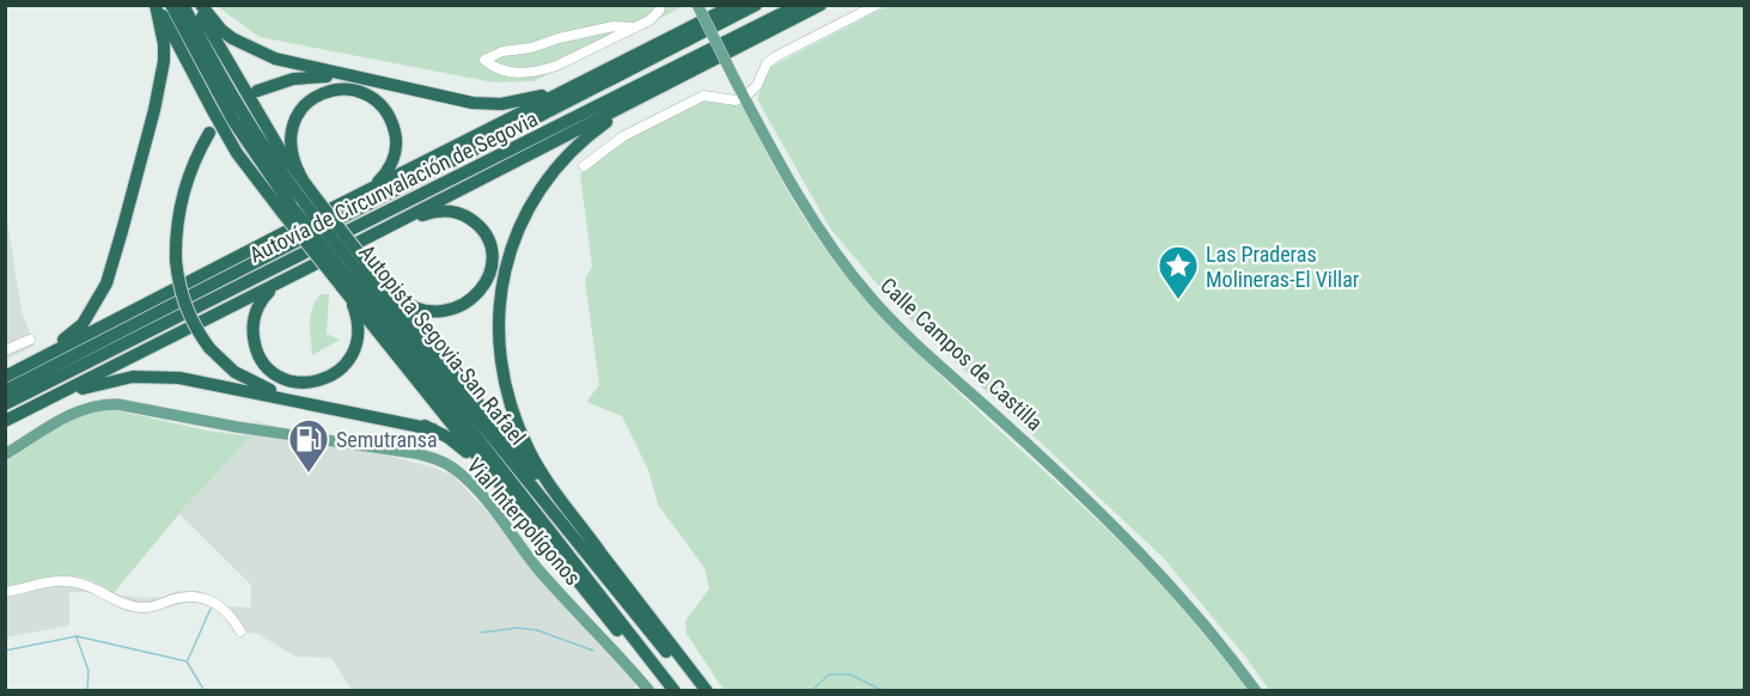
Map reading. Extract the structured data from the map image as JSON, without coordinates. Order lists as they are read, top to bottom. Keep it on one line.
{"streets":{"highway":["Autovía de Circunvalación de Segovia","Autopista Segovia-San Rafael"],"main road":["Calle Campos de Castilla","Vial Interpolígonos"]},"places":{"place":["Las Praderas Molineras-El Villar"],"fuel station":["Semutransa"]}}
